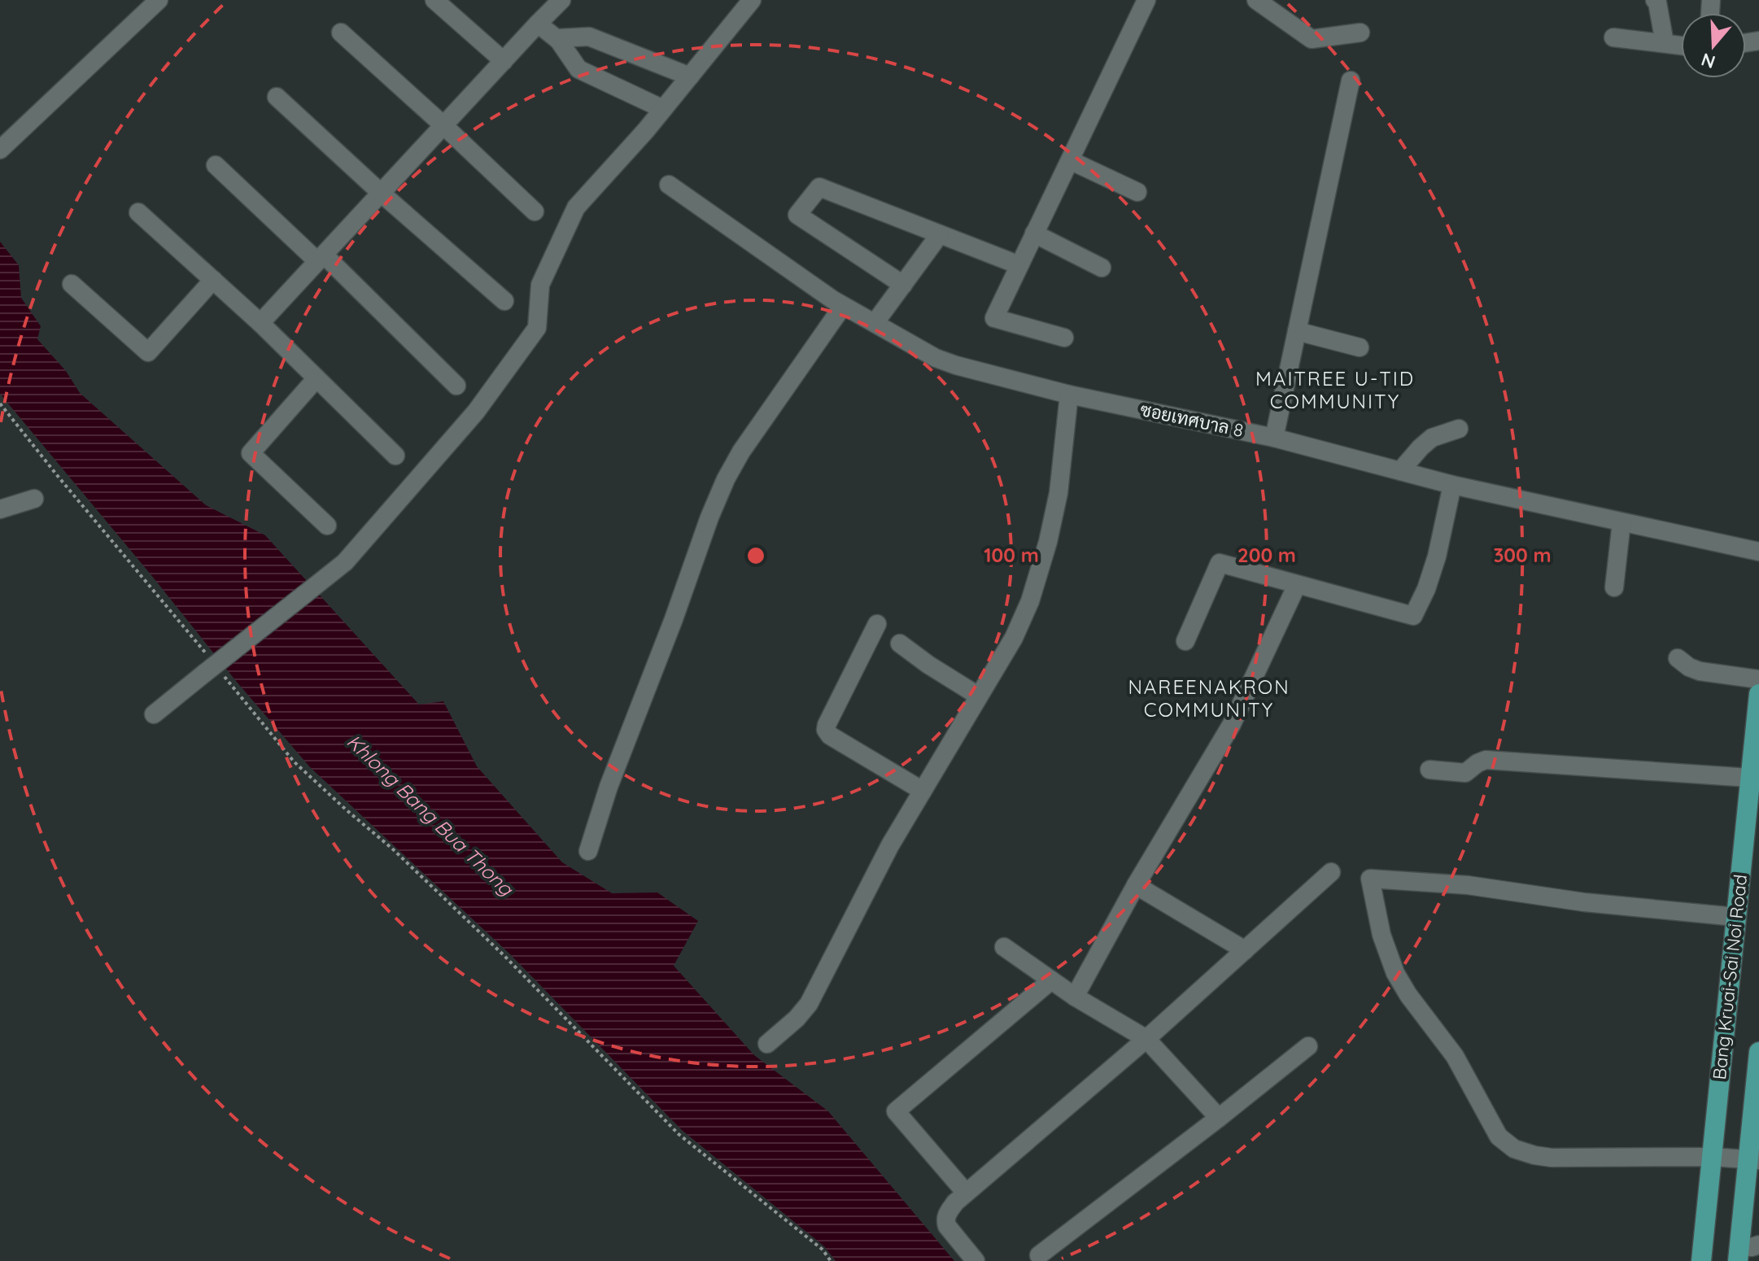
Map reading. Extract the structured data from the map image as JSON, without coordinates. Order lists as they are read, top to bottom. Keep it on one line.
{"streets":{"main road":["Bang Kruai-Sai Noi Road"],"street":["ซอยเทศบาล 8"]},"districts":["MAITREE U-TID COMMUNITY","NAREENAKRON COMMUNITY"],"water":["Khlong Bang Bua Thong"],"north":"bottom","rings":["100 m","200 m","300 m"]}
